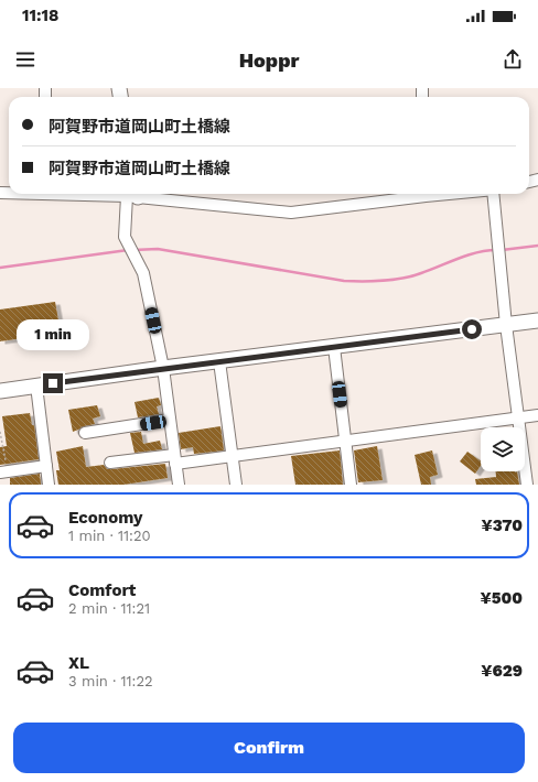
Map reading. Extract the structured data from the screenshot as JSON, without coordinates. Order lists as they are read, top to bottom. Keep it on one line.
{"page":{"status":"11:18","header":"Hoppr","banner":["阿賀野市道岡山町土橋線","阿賀野市道岡山町土橋線"],"bubble":"1 min","list":[{"name":"Economy","note":"1 min · 11:20","value":"¥370"},{"name":"Comfort","note":"2 min · 11:21","value":"¥500"},{"name":"XL","note":"3 min · 11:22","value":"¥629"}],"buttons":"Confirm"}}
